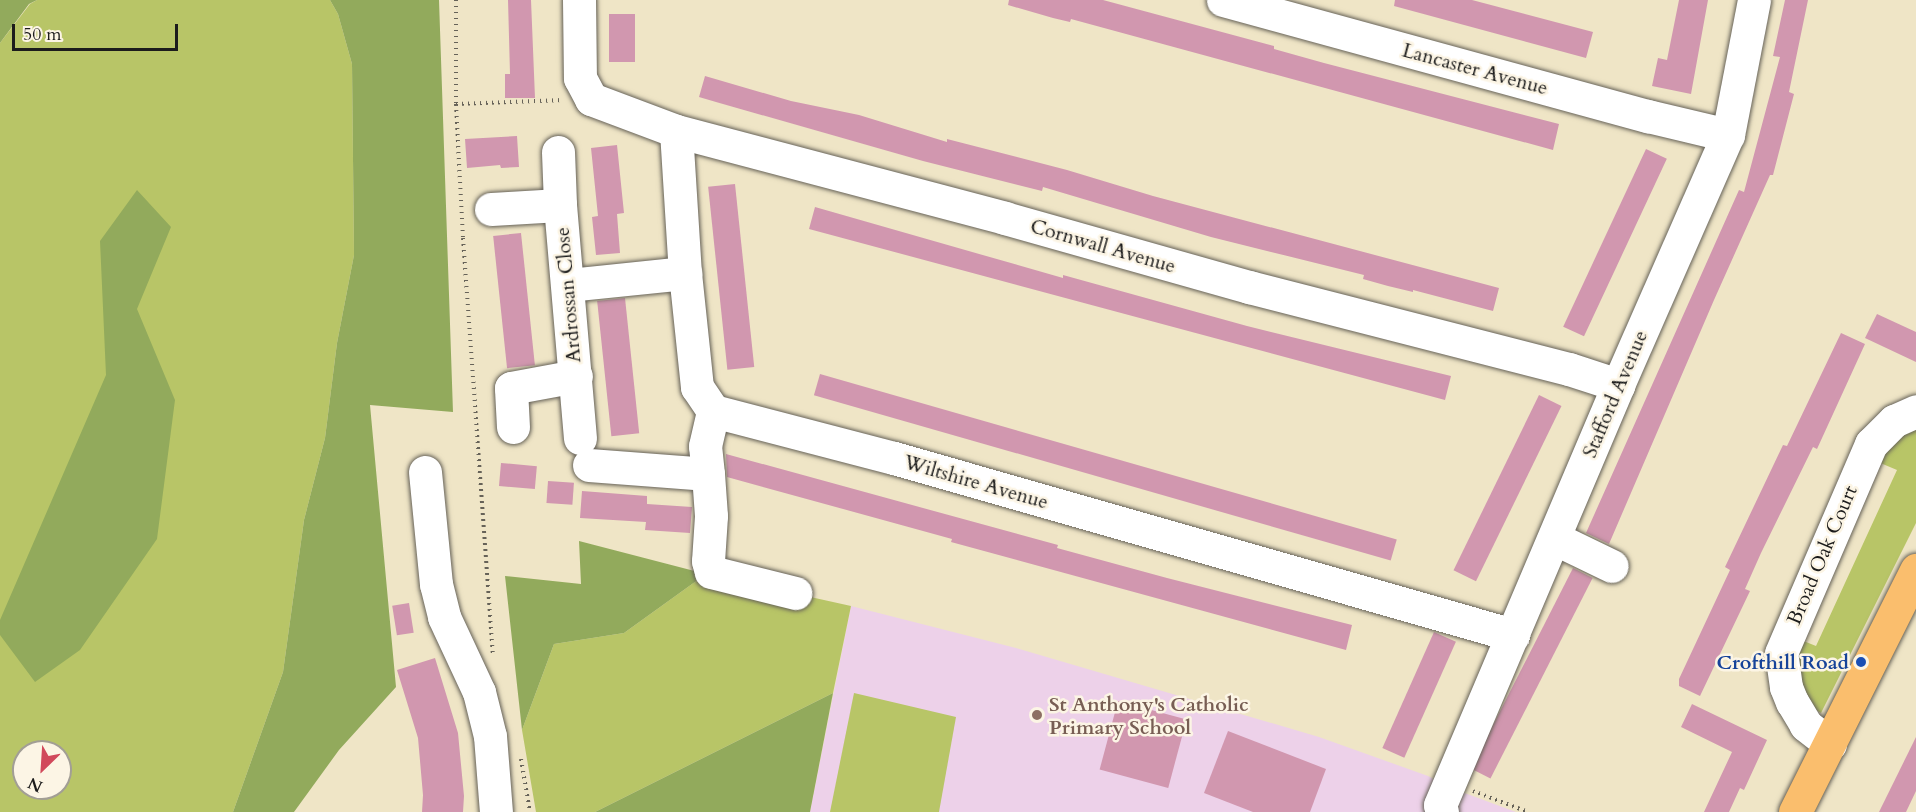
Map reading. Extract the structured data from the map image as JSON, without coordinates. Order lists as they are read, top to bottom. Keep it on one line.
{"streets":{"street":["Lancaster Avenue","Cornwall Avenue","Ardrossan Close","Stafford Avenue","Wiltshire Avenue","Broad Oak Court"]},"crossings":[["Lancaster Avenue","Stafford Avenue"],["Cornwall Avenue","Stafford Avenue"],["Stafford Avenue","Wiltshire Avenue"]],"places":["Crofthill Road","St Anthony's Catholic Primary School"],"scale_bar":"50 m","north":"bottom left"}
